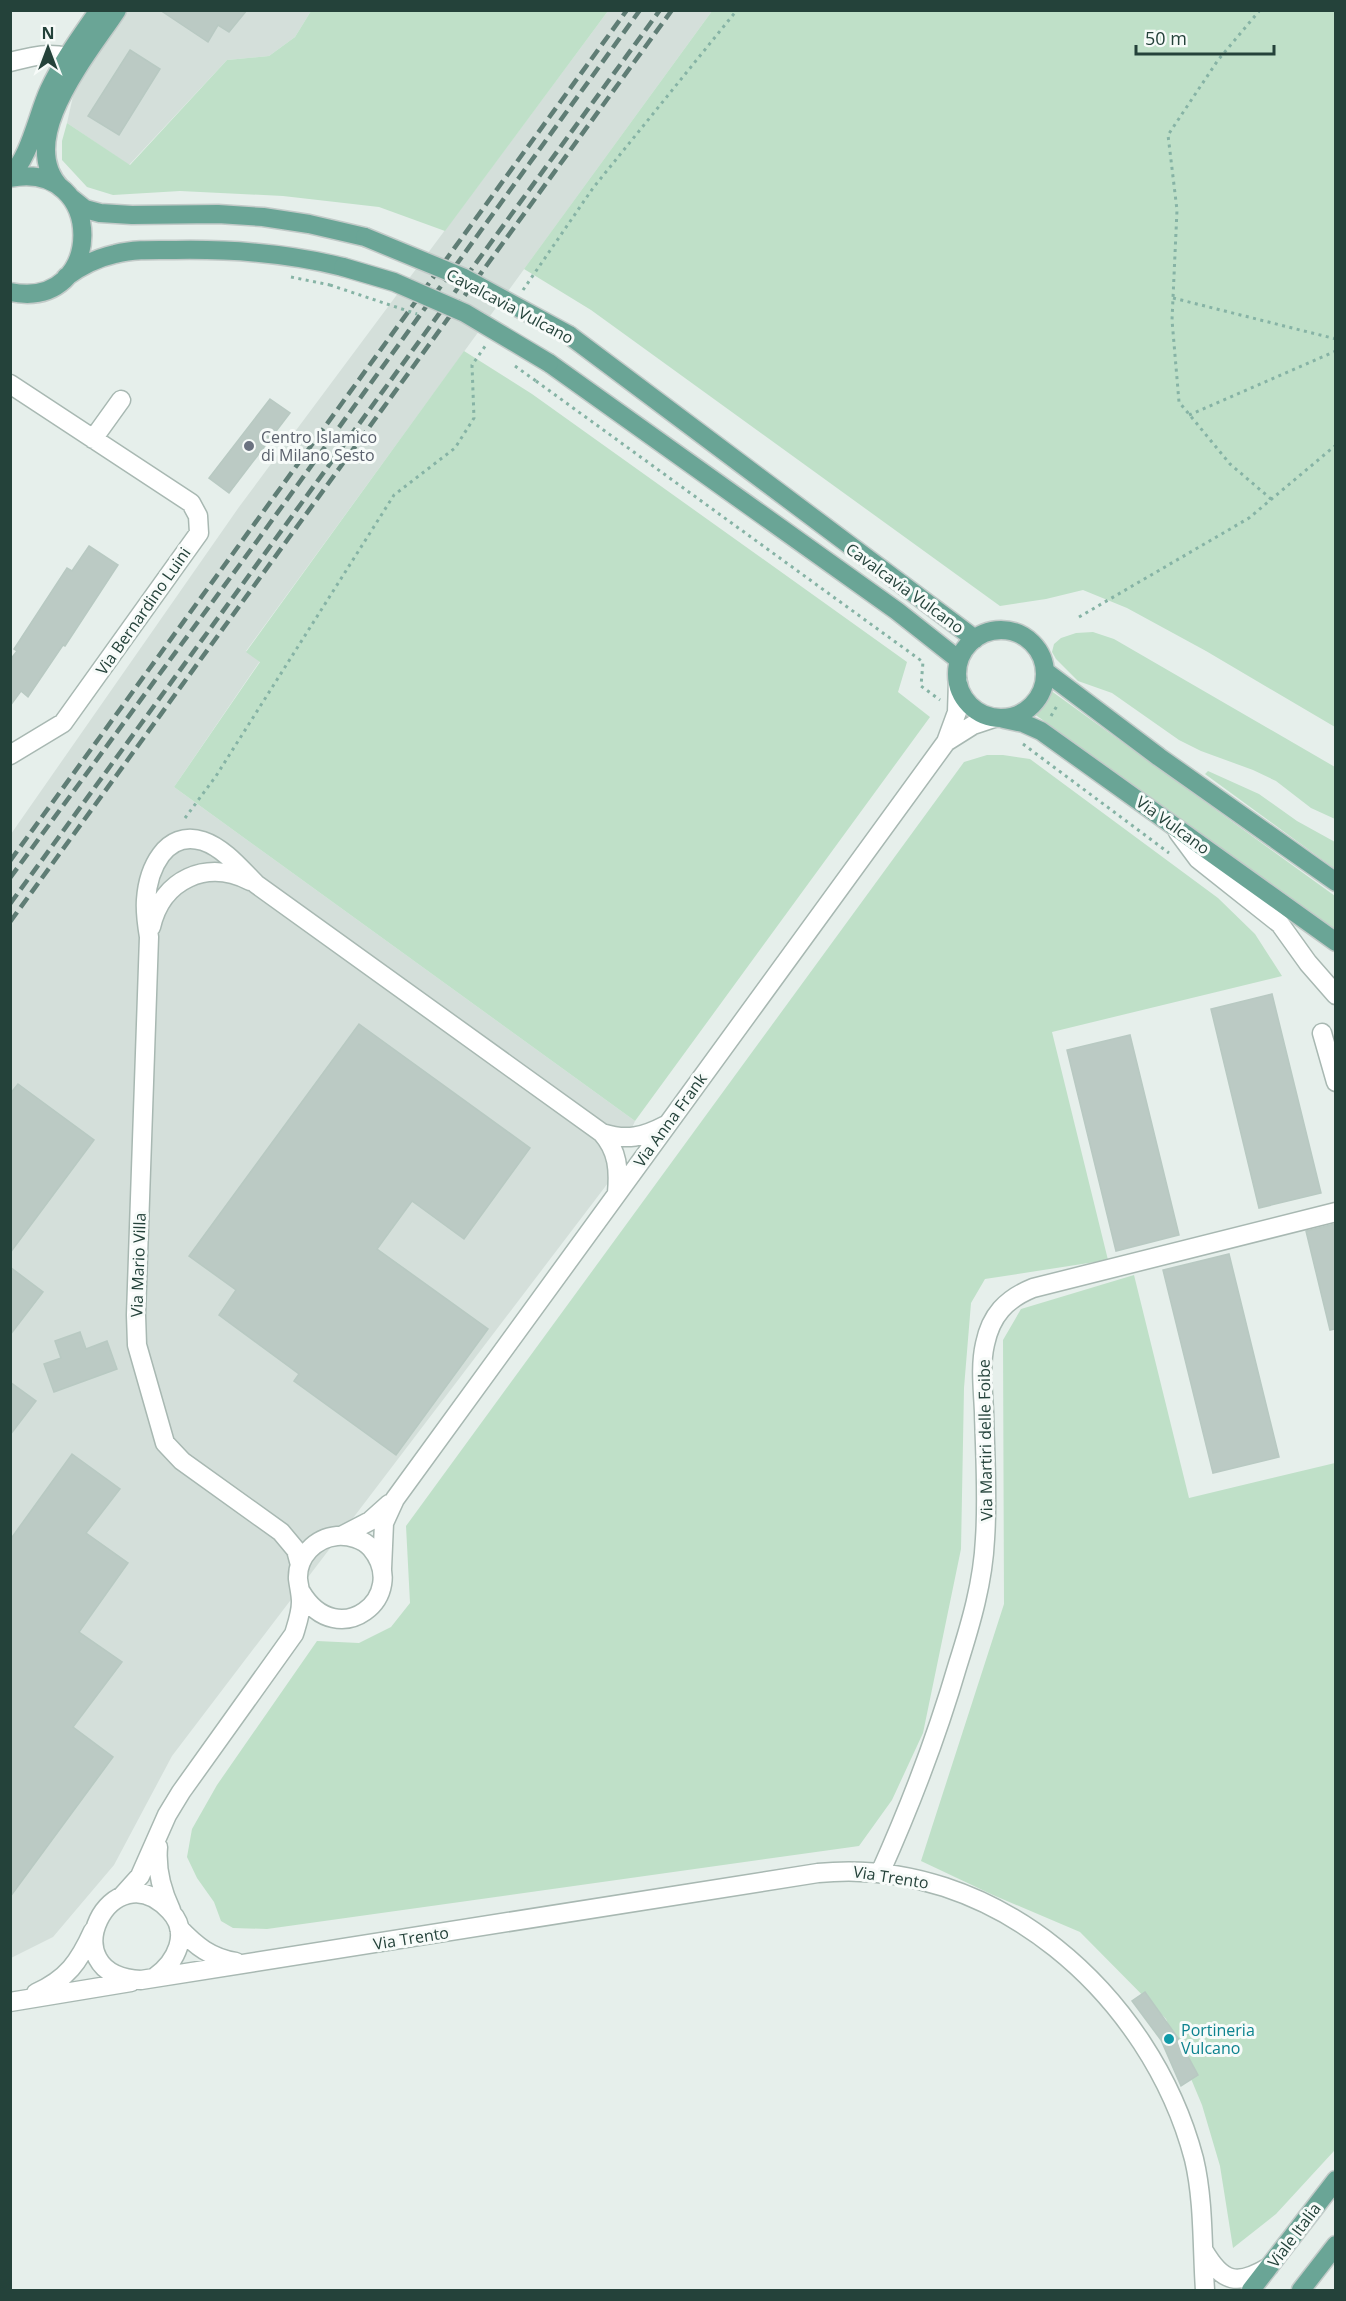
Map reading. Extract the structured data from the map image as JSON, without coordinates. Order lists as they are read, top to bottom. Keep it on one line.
{"streets":{"main road":["Cavalcavia Vulcano","Via Vulcano","Viale Italia"],"street":["Via Bernardino Luini","Via Anna Frank","Via Mario Villa","Via Martiri delle Foibe","Via Trento"]},"crossings":[["Cavalcavia Vulcano","Via Vulcano"],["Cavalcavia Vulcano","Via Anna Frank"],["Via Vulcano","Via Anna Frank"],["Via Anna Frank","Via Mario Villa"],["Via Martiri delle Foibe","Via Trento"]],"places":["Centro Islamico di Milano Sesto","Portineria Vulcano"],"scale_bar":"50 m","north":"top"}
